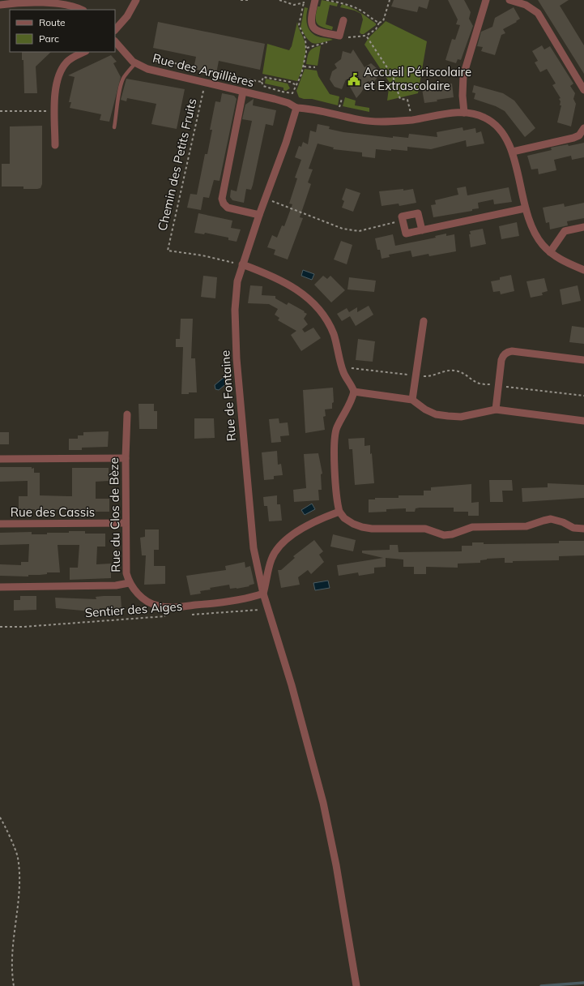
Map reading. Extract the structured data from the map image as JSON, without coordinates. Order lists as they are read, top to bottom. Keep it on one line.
{"streets":{"street":["Rue des Argillières","Rue de Fontaine","Rue des Cassis","Rue du Clos de Bèze"],"path":["Chemin des Petits Fruits","Sentier des Aiges"]},"crossings":[["Rue des Argillières","Chemin des Petits Fruits"],["Rue des Argillières","Rue de Fontaine"],["Chemin des Petits Fruits","Rue de Fontaine"],["Rue de Fontaine","Rue du Clos de Bèze"],["Rue de Fontaine","Sentier des Aiges"],["Rue des Cassis","Rue du Clos de Bèze"]],"places":{"public building":["Accueil Périscolaire et Extrascolaire"]},"legend":["Route","Parc"]}
